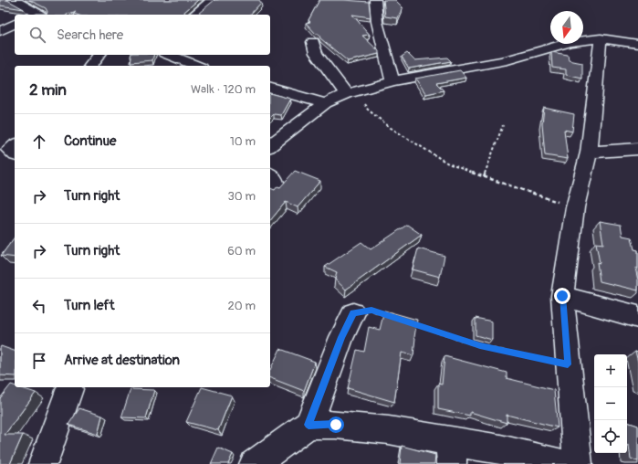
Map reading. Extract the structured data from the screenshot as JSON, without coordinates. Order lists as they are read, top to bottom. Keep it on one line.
{"north":"bottom","page":{"search":"Search here","heading":["2 min","Walk · 120 m"],"list":[["Continue","10 m"],["Turn right","30 m"],["Turn right","60 m"],["Turn left","20 m"],"Arrive at destination"],"map_buttons":["+","−"]}}
